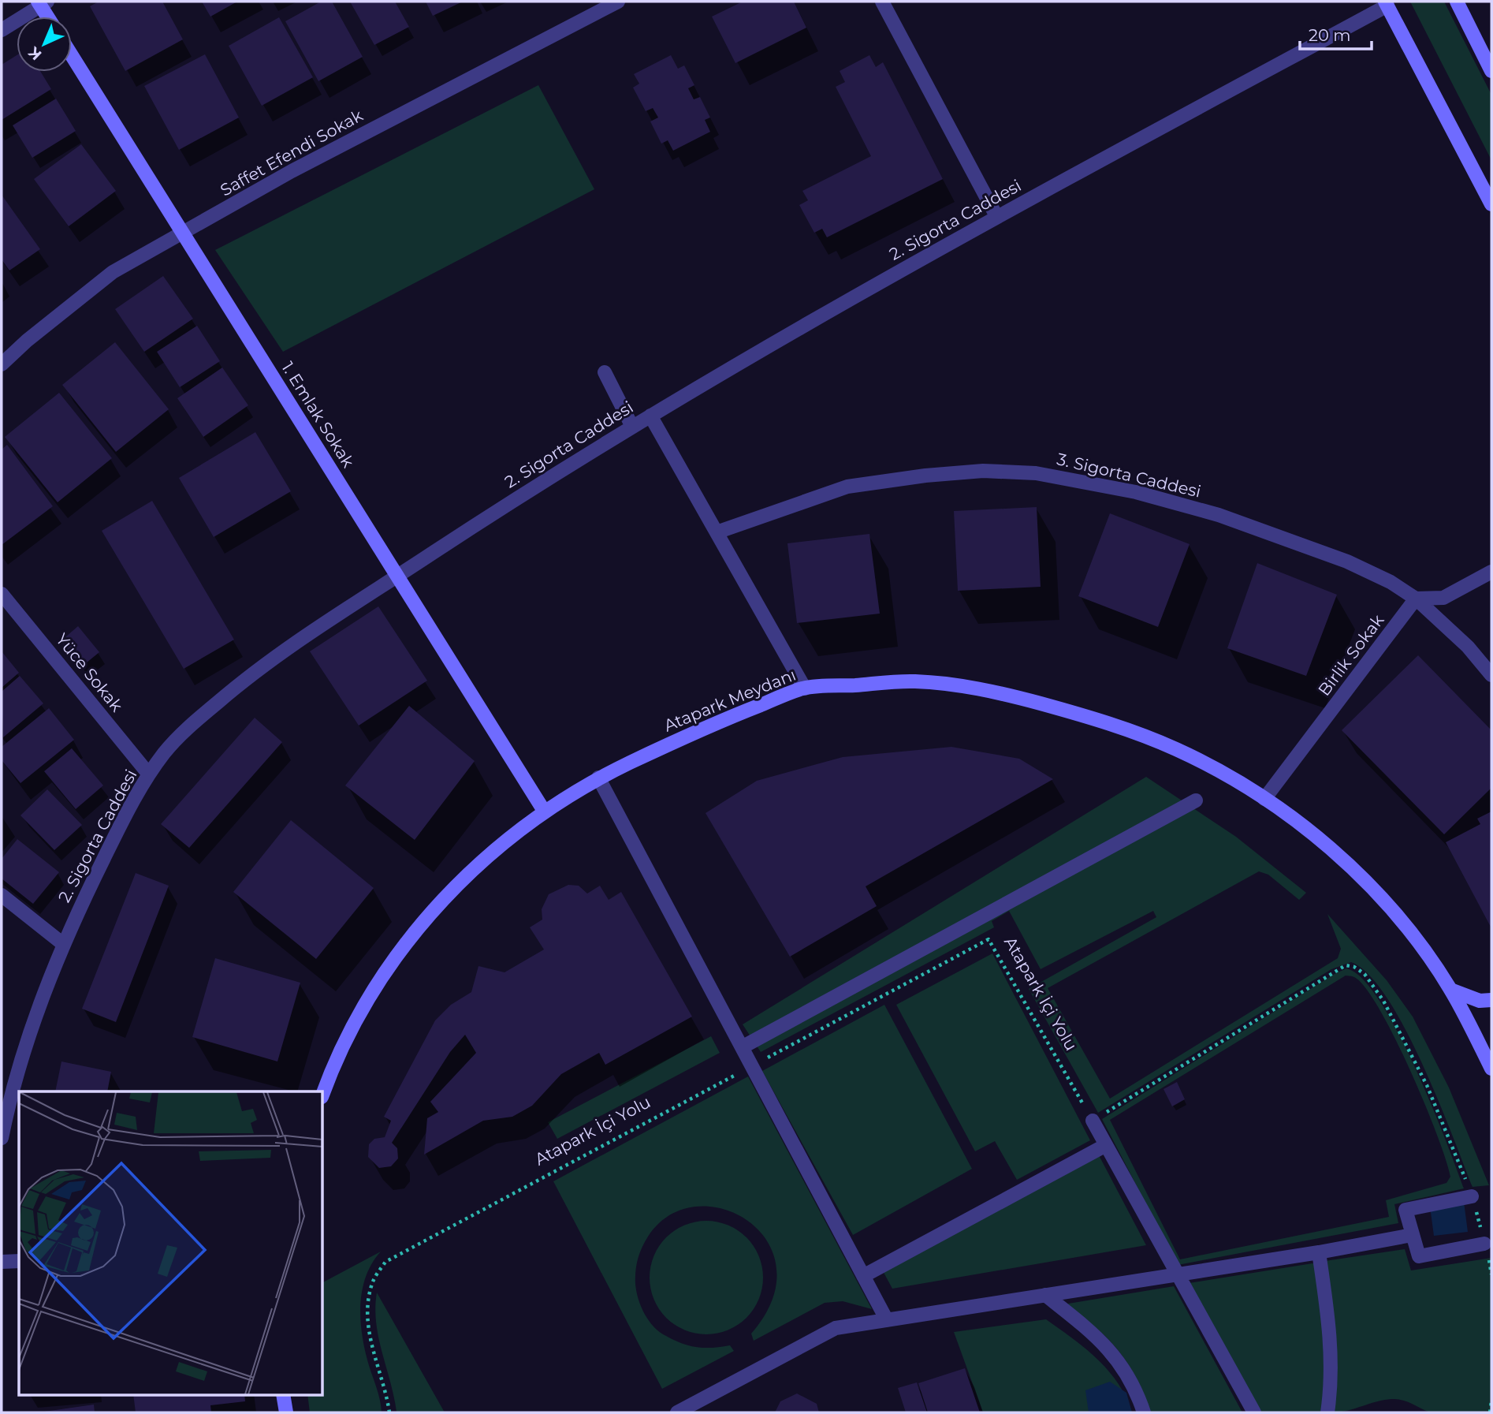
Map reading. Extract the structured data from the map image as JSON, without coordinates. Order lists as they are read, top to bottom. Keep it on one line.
{"streets":{"main road":["1. Emlak Sokak","Atapark Meydanı"],"street":["Saffet Efendi Sokak","2. Sigorta Caddesi","3. Sigorta Caddesi","Birlik Sokak","Yüce Sokak"],"path":["Atapark İçi Yolu"]},"crossings":[["Saffet Efendi Sokak","1. Emlak Sokak"],["2. Sigorta Caddesi","1. Emlak Sokak"],["2. Sigorta Caddesi","Yüce Sokak"],["1. Emlak Sokak","Atapark Meydanı"],["3. Sigorta Caddesi","Birlik Sokak"],["Birlik Sokak","Atapark Meydanı"]],"scale_bar":"20 m","north":"bottom left"}
